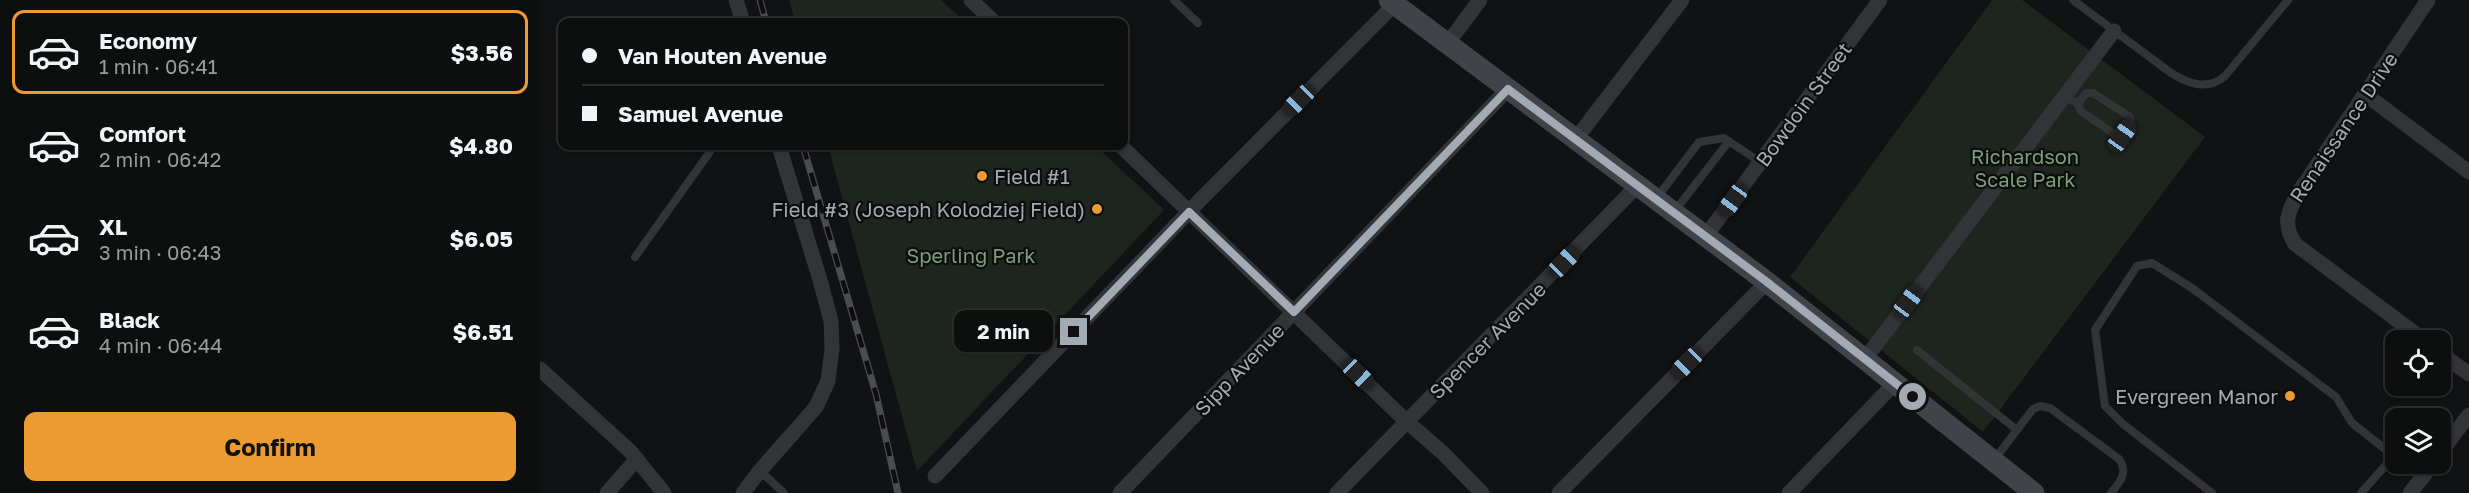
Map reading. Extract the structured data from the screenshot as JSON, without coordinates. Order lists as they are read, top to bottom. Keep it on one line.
{"streets":{"street":["Bowdoin Street","Renaissance Drive","Spencer Avenue","Sipp Avenue"]},"parks":["Richardson Scale Park","Sperling Park"],"places":["Field #1","Field #3 (Joseph Kolodziej Field)","Evergreen Manor"],"page":{"list":[{"name":"Economy","note":"1 min · 06:41","value":"$3.56"},{"name":"Comfort","note":"2 min · 06:42","value":"$4.80"},{"name":"XL","note":"3 min · 06:43","value":"$6.05"},{"name":"Black","note":"4 min · 06:44","value":"$6.51"}],"banner":["Van Houten Avenue","Samuel Avenue"],"bubble":"2 min","buttons":"Confirm"}}
